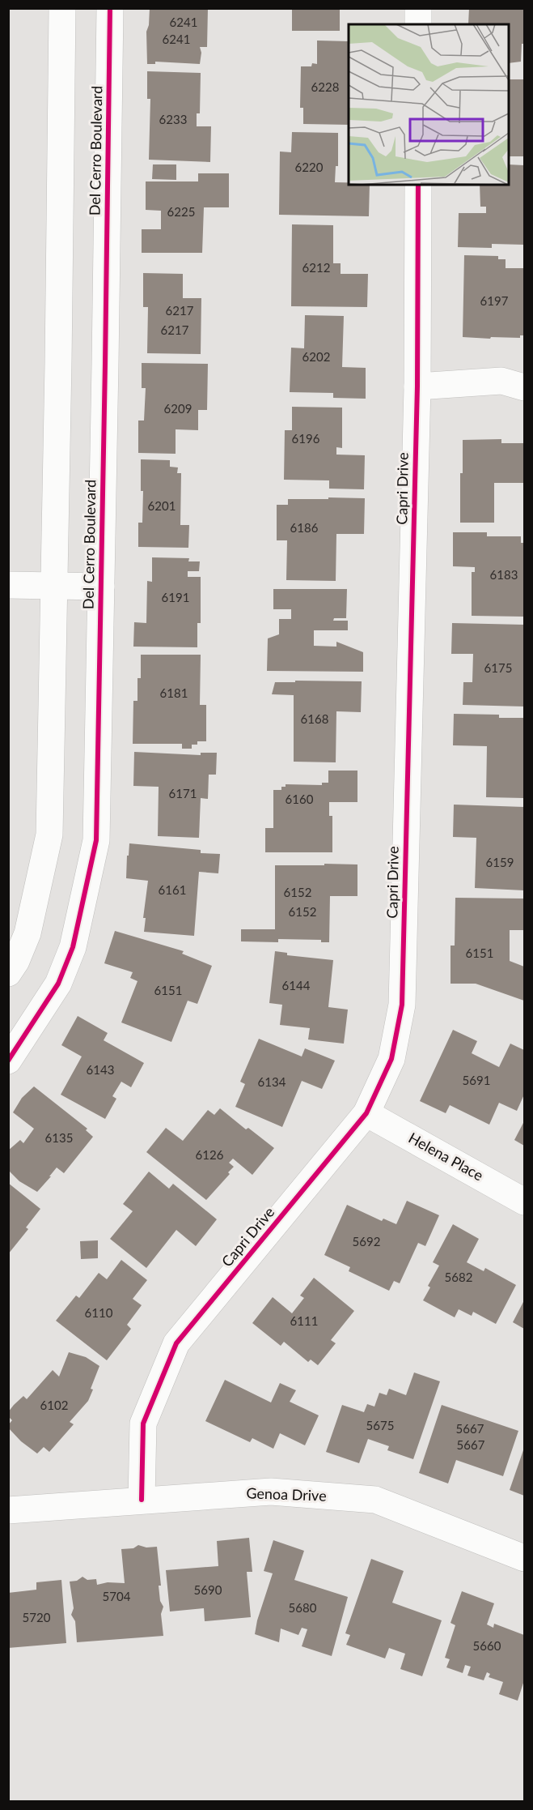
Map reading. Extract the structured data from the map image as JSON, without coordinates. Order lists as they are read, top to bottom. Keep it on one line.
{"streets":{"street":["Del Cerro Boulevard","Capri Drive","Helena Place","Genoa Drive"]},"crossings":[["Capri Drive","Helena Place"],["Capri Drive","Genoa Drive"]],"house_numbers":["6241","6241","6228","6233","6220","6225","6212","6197","6217","6217","6202","6209","6196","6201","6186","6183","6191","6175","6181","6168","6171","6160","6159","6161","6152","6152","6151","6144","6151","6143","5691","6134","6135","6126","5692","5682","6110","6111","6102","5675","5667","5667","5690","5704","5680","5720","5660"]}
